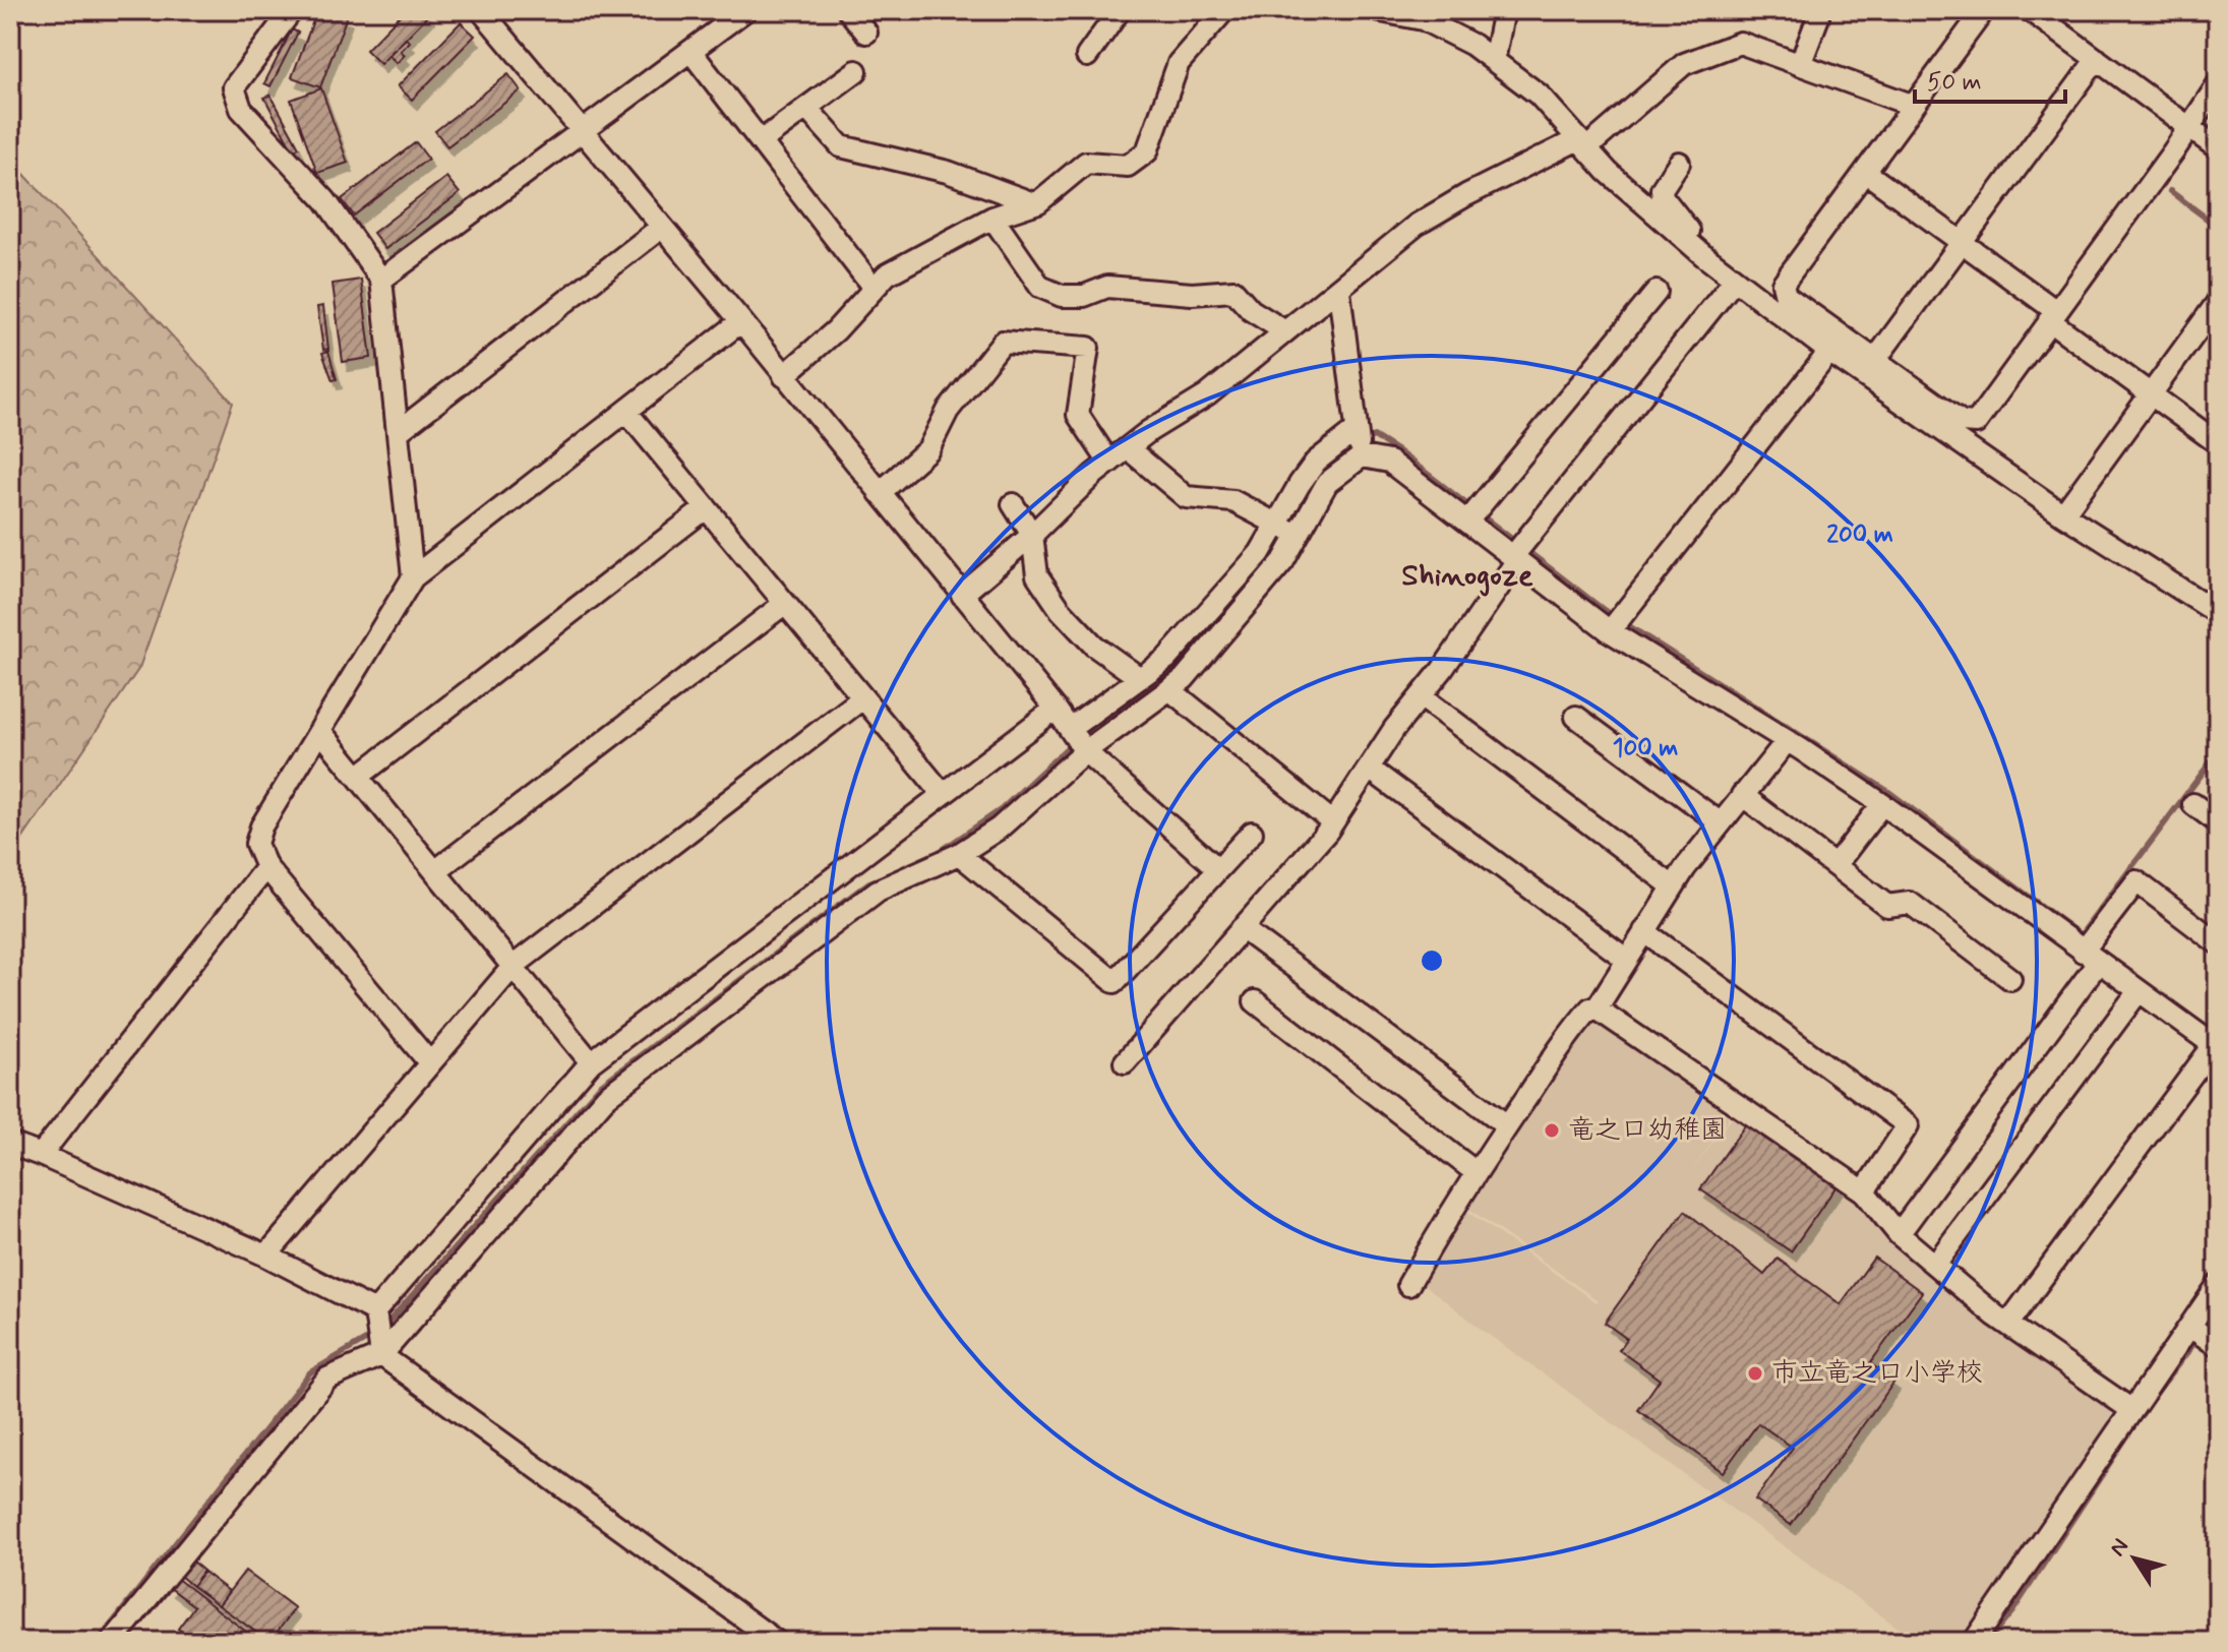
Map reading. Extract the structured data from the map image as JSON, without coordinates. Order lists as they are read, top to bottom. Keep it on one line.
{"districts":["Shinogoze"],"places":["竜之口幼稚園","市立竜之口小学校"],"scale_bar":"50 m","north":"top left","rings":["200 m","100 m"]}
